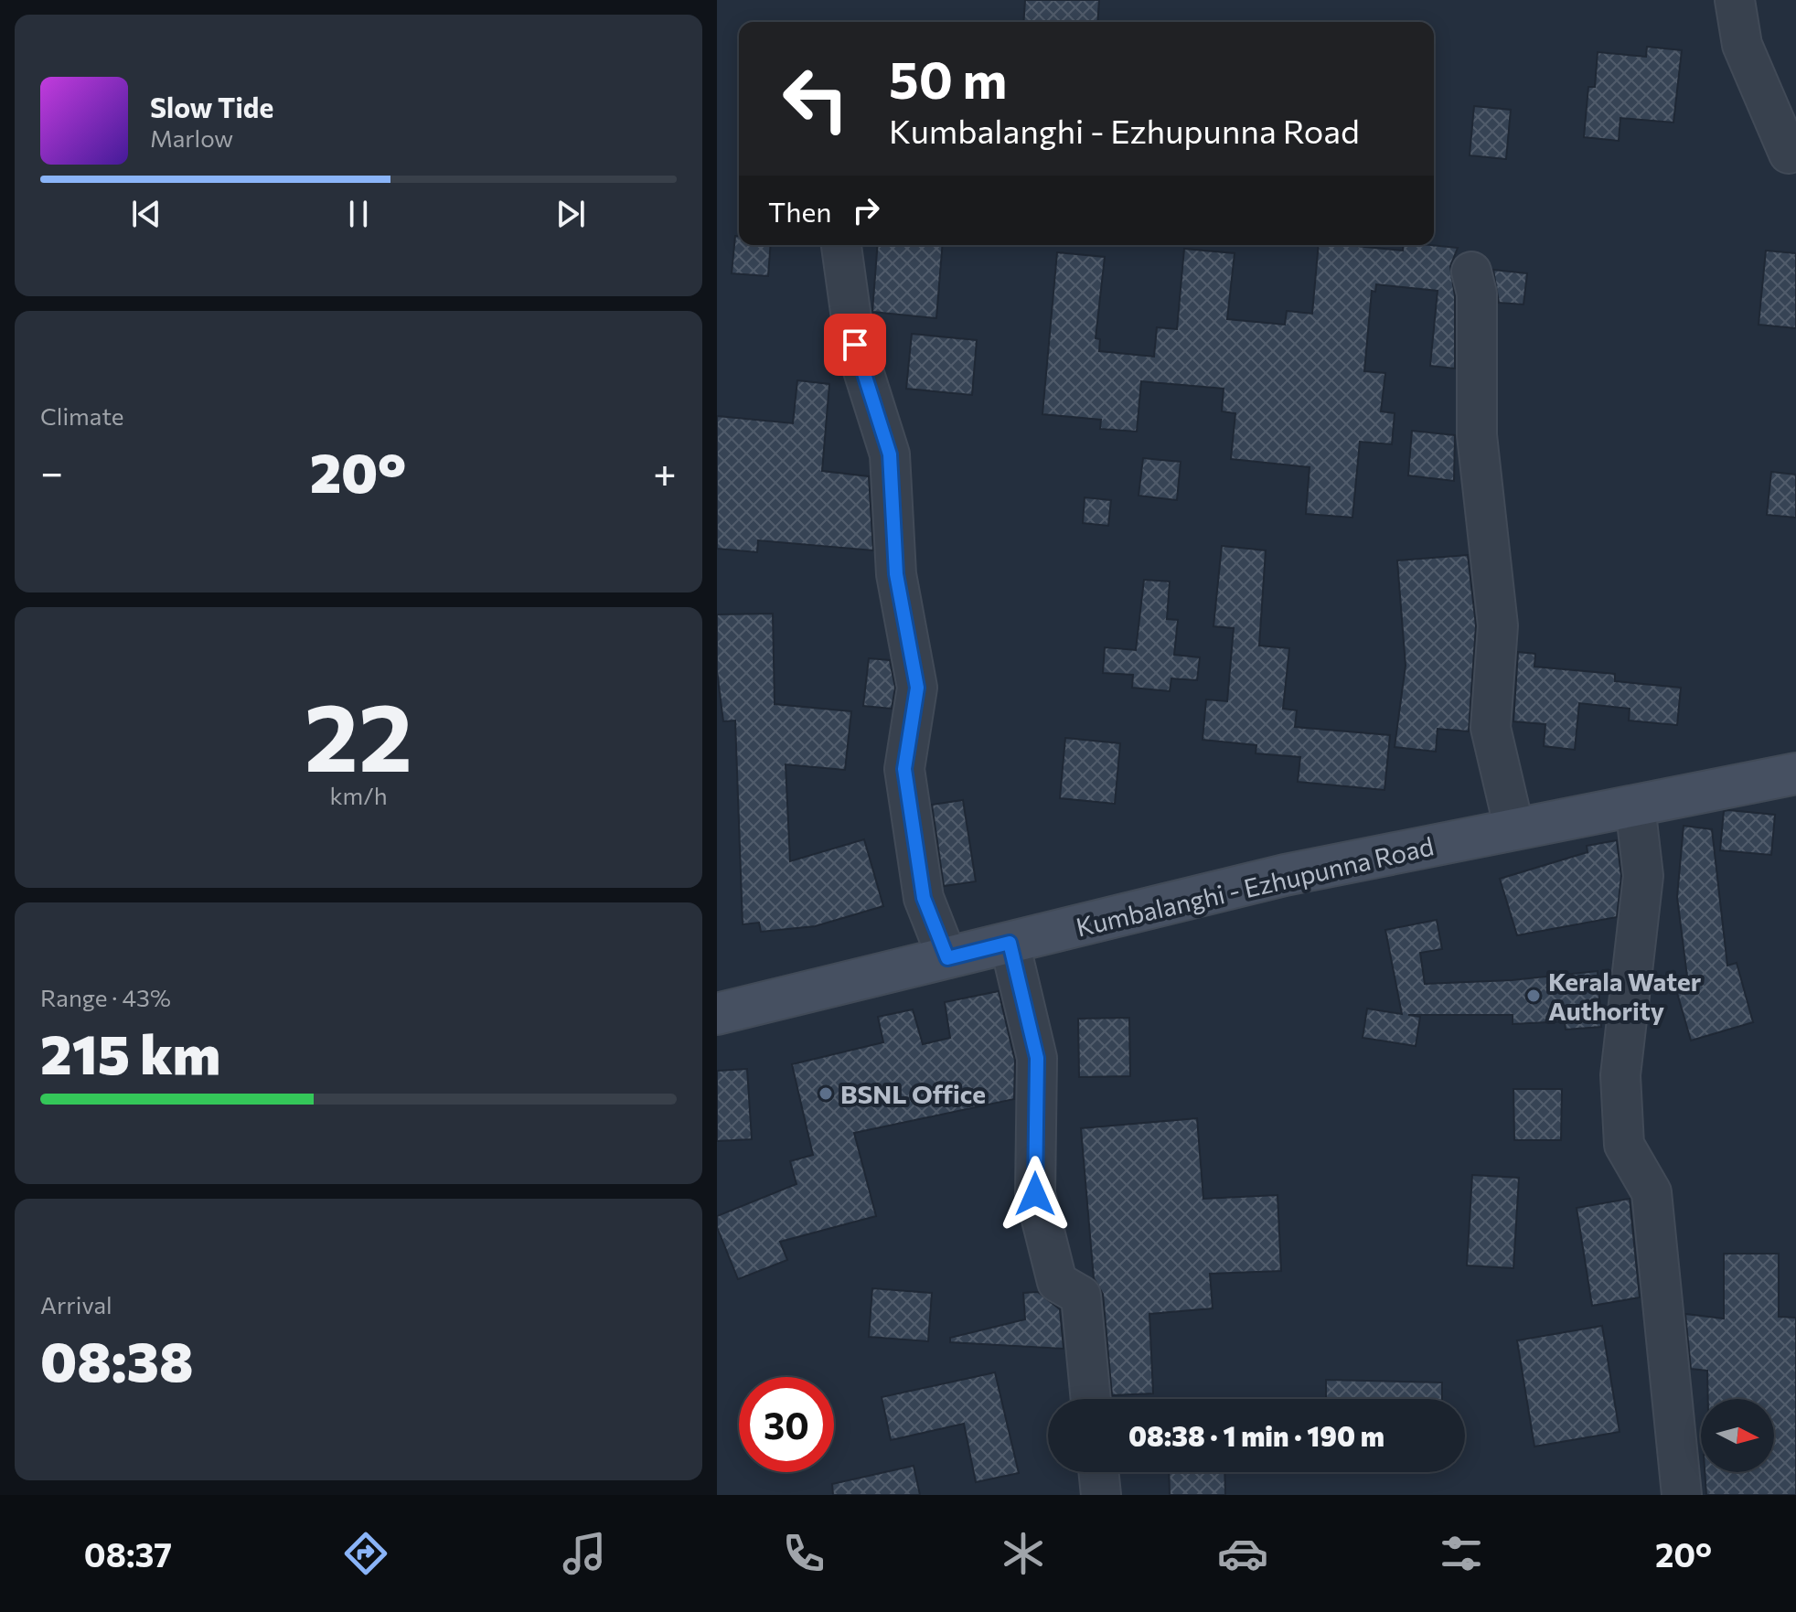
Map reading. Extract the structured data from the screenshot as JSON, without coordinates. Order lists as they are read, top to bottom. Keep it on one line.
{"streets":{"main road":["Kumbalanghi - Ezhupunna Road"]},"places":["Kerala Water Authority","BSNL Office"],"north":"right","page":{"turn":["50 m","Kumbalanghi - Ezhupunna Road"],"song":["Slow Tide","Marlow"],"then":"Then","tile":["Climate",["22","km/h"],["Range · 43%","215 km"],["Arrival","08:38"]],"heat":["−","20°","+"],"limit":"30","trip":"08:38 · 1 min · 190 m","tabs":["08:37","20°"]}}
